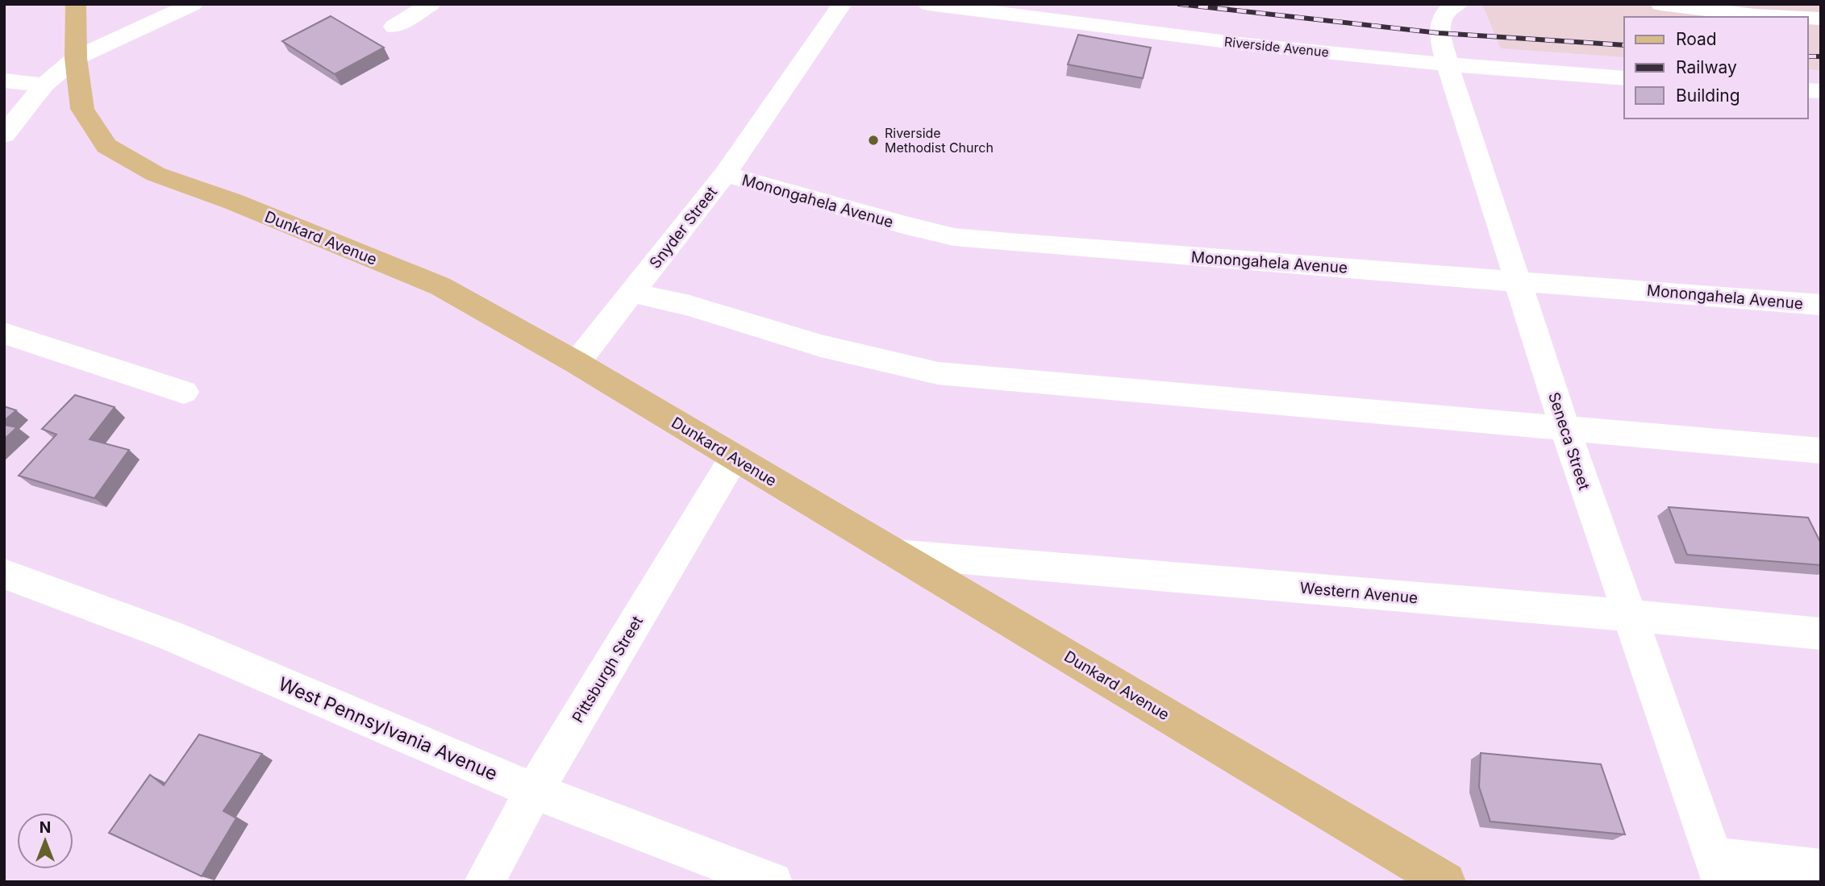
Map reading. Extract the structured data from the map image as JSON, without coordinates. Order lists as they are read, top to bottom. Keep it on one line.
{"streets":{"main road":["Dunkard Avenue"],"street":["Riverside Avenue","Monongahela Avenue","Snyder Street","Seneca Street","Western Avenue","Pittsburgh Street","West Pennsylvania Avenue"]},"crossings":[["Riverside Avenue","Seneca Street"],["Monongahela Avenue","Snyder Street"],["Monongahela Avenue","Seneca Street"],["Snyder Street","Dunkard Avenue"],["Dunkard Avenue","Western Avenue"],["Dunkard Avenue","Pittsburgh Street"],["Seneca Street","Western Avenue"],["Pittsburgh Street","West Pennsylvania Avenue"]],"places":["Riverside Methodist Church"],"legend":["Road","Railway","Building"],"north":"top"}
